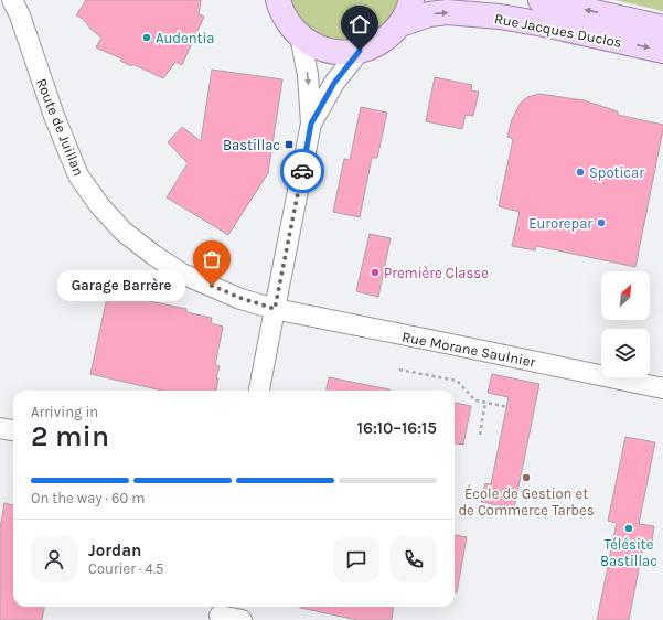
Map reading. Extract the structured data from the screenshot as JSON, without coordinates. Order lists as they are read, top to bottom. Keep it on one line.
{"streets":{"main road":["Rue Jacques Duclos"],"street":["Route de Juillan","Rue Morane Saulnier"]},"crossings":[["Route de Juillan","Rue Morane Saulnier"]],"places":{"other":["Audentia","Spoticar","Eurorepar","Première Classe","Garage Barrère","École de Gestion et de Commerce Tarbes","Télésite Bastillac"],"transit":["Bastillac"]},"north":"top right","page":{"bubble":"Garage Barrère","heading":["2 min","Arriving in","16:10–16:15"],"panel":["Jordan","Courier · 4.5"],"bar":"On the way · 60 m"}}
